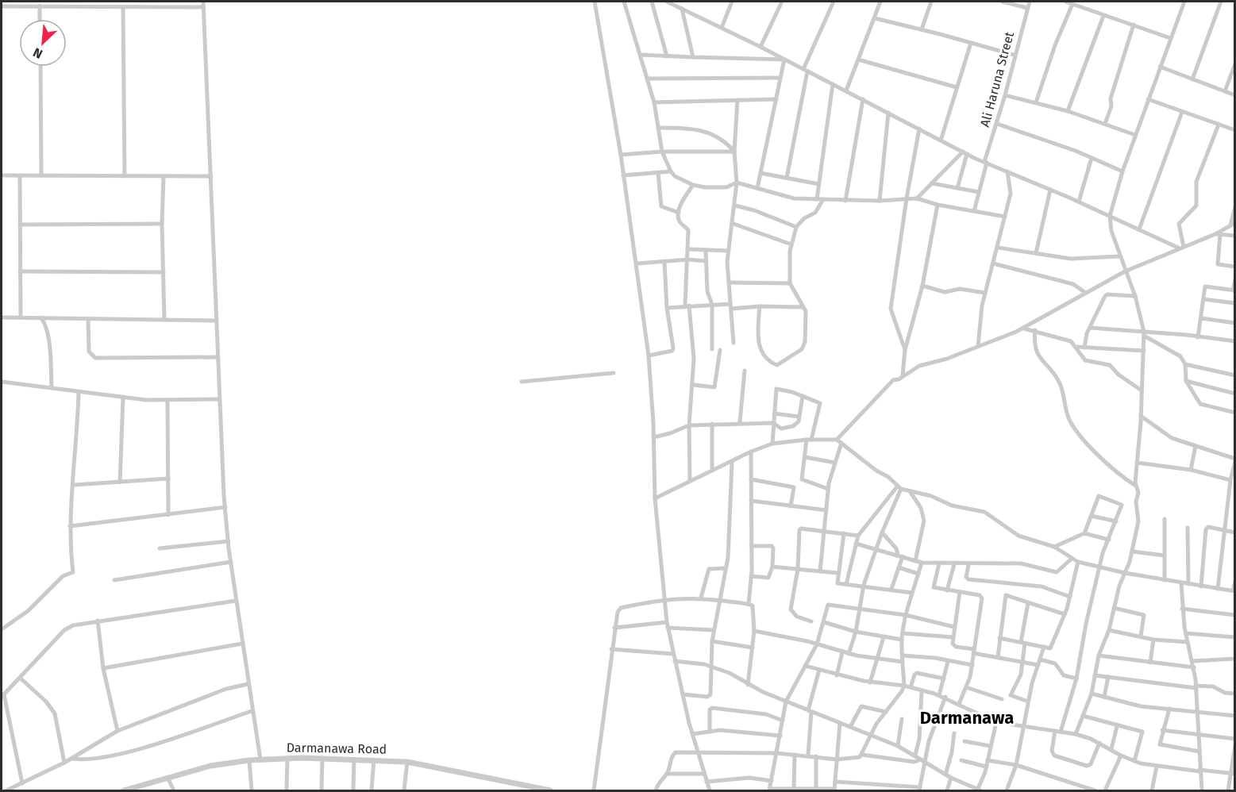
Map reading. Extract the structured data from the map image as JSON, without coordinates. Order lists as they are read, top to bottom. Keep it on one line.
{"streets":{"street":["Ali Haruna Street","Darmanawa Road"]},"districts":["Darmanawa"],"north":"bottom left"}
